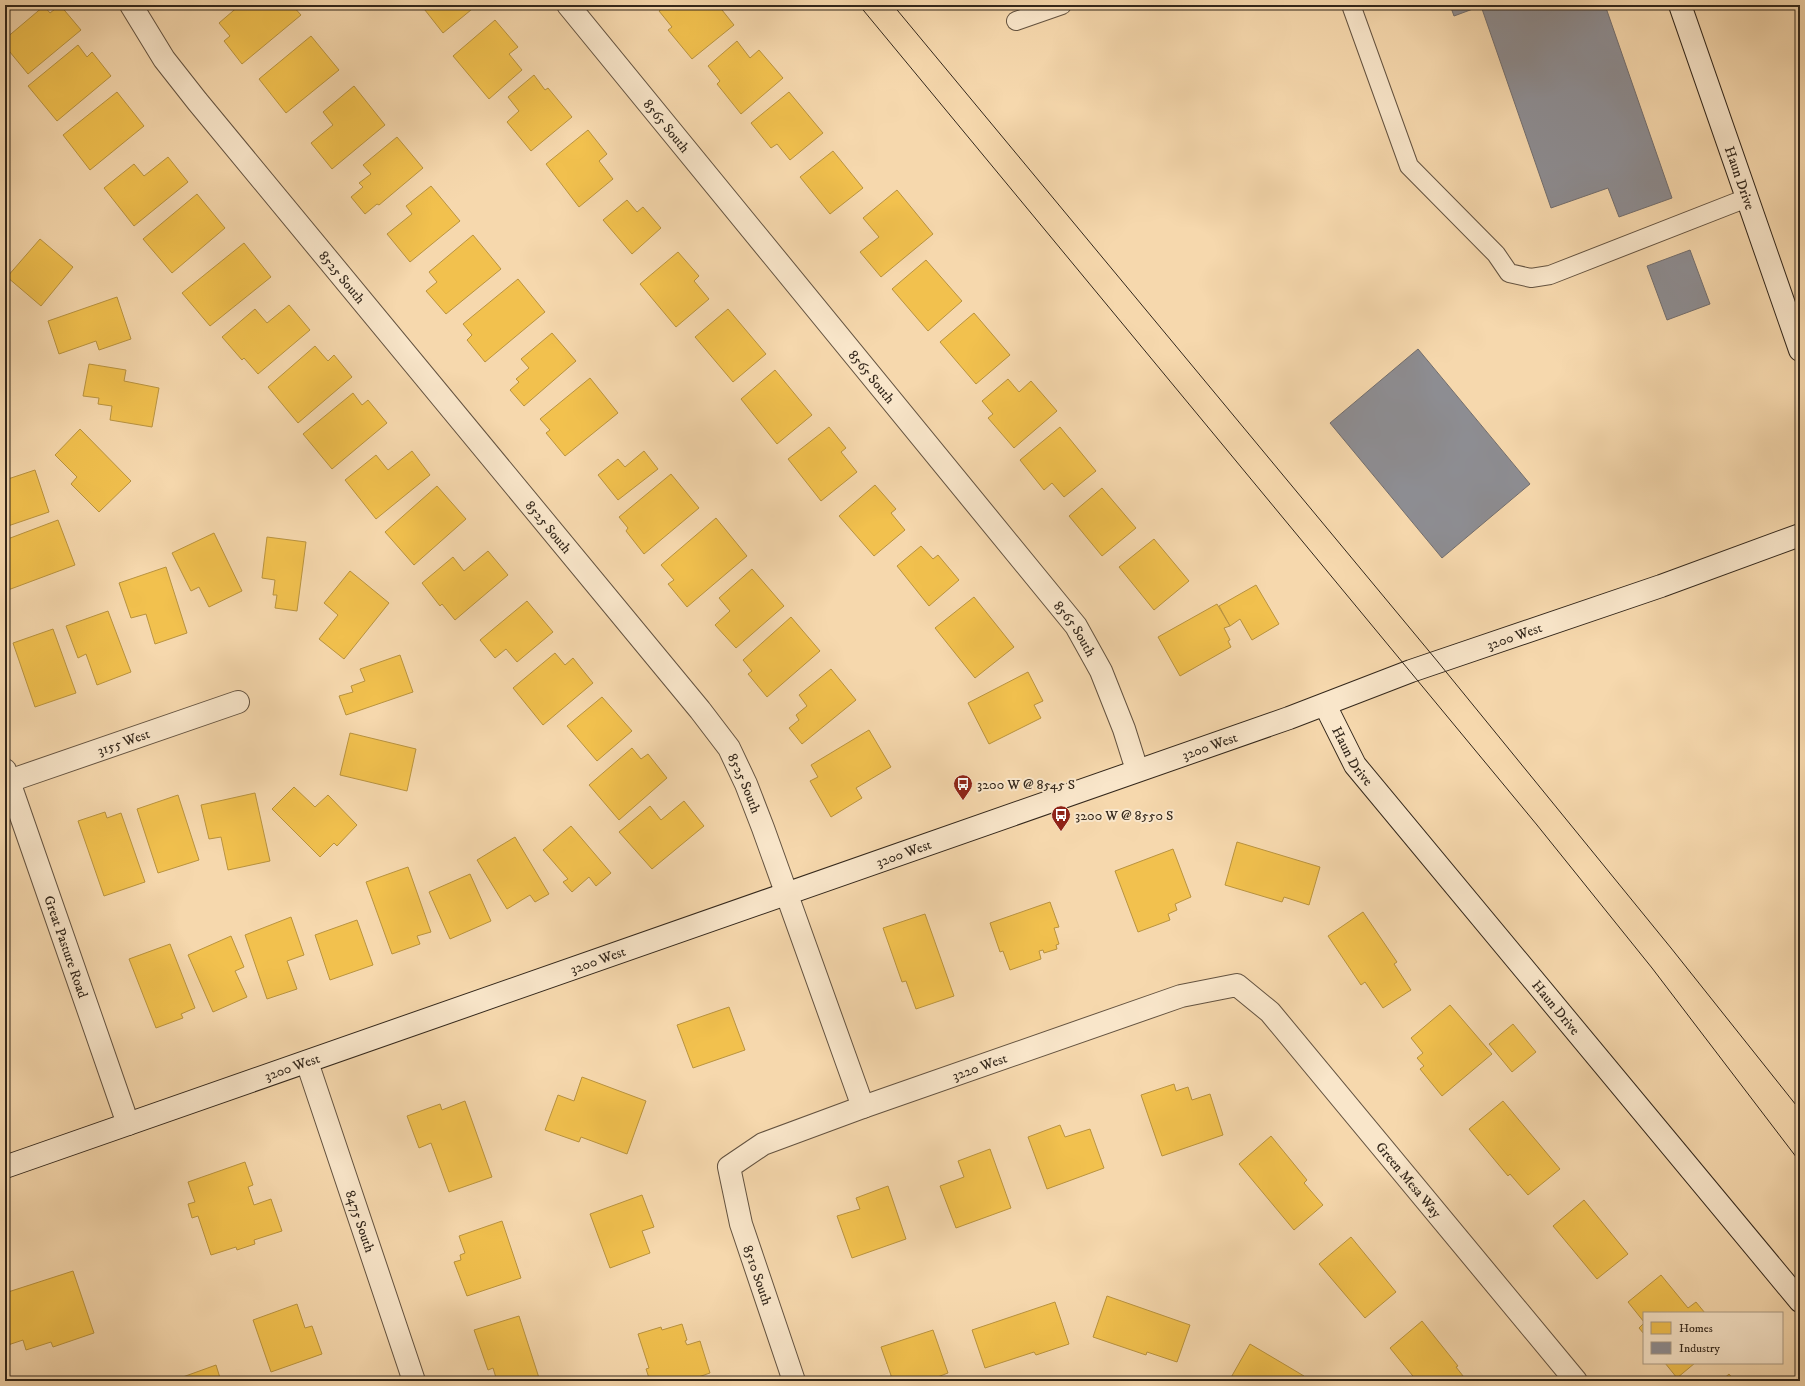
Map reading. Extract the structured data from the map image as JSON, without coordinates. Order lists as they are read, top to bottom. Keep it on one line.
{"streets":{"street":["8565 South","Haun Drive","8525 South","3200 West","3155 West","Great Pasture Road","3220 West","Green Mesa Way","8475 South","8510 South"]},"crossings":[["8565 South","3200 West"],["Haun Drive","3200 West"],["8525 South","3200 West"],["8525 South","3220 West"],["3200 West","Great Pasture Road"],["3200 West","8475 South"],["3155 West","Great Pasture Road"],["3220 West","Green Mesa Way"],["3220 West","8510 South"]],"places":{"bus stop":["3200 W @ 8545 S","3200 W @ 8550 S"]},"legend":["Homes","Industry"]}
